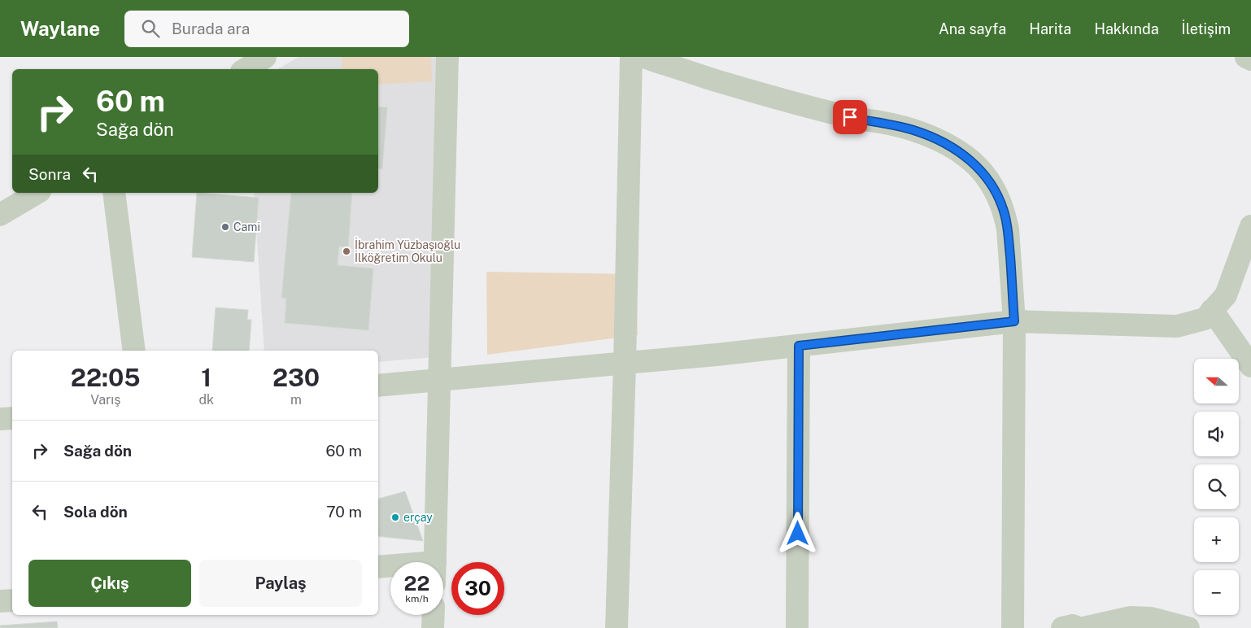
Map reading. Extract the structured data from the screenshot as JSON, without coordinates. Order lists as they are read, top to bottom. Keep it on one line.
{"places":["Cami","İbrahim Yüzbaşıoğlu İlköğretim Okulu","erçay"],"north":"left","page":{"header":"Waylane","search":"Burada ara","nav":["Ana sayfa","Harita","Hakkında","İletişim"],"turn":["60 m","Sağa dön"],"then":"Sonra","eta":["22:05","Varış","1","dk","230","m"],"map_buttons":["+","−"],"list":[{"name":"Sağa dön","value":"60 m"},{"name":"Sola dön","value":"70 m"}],"buttons":["Çıkış","Paylaş"],"speed":"22 km/h","limit":"30"}}
